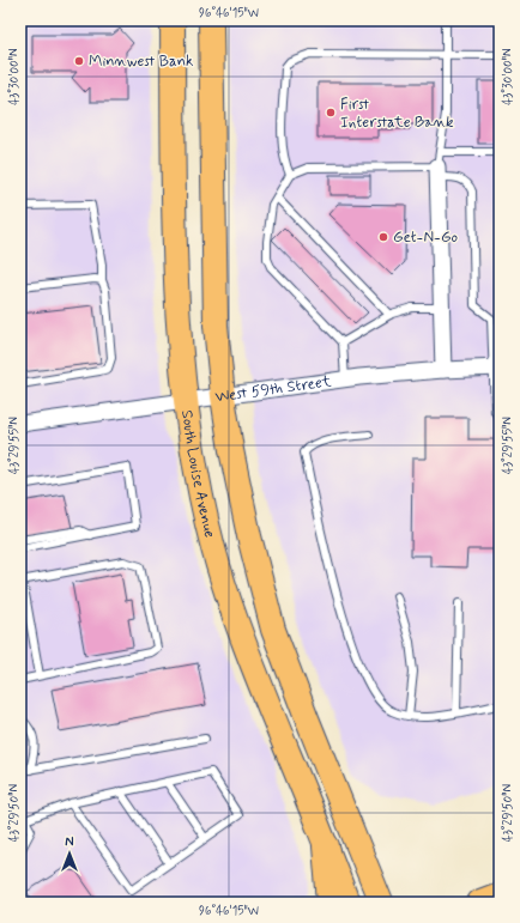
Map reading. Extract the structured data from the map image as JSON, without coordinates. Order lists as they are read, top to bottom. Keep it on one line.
{"streets":{"main road":["South Louise Avenue"],"street":["West 59th Street"]},"crossings":[["West 59th Street","South Louise Avenue"]],"places":["Minnwest Bank","First Interstate Bank","Get-N-Go"],"north":"top","coordinates":["96°46'15\"W","43°30'00\"N","43°29'55\"N","43°29'50\"N"]}
